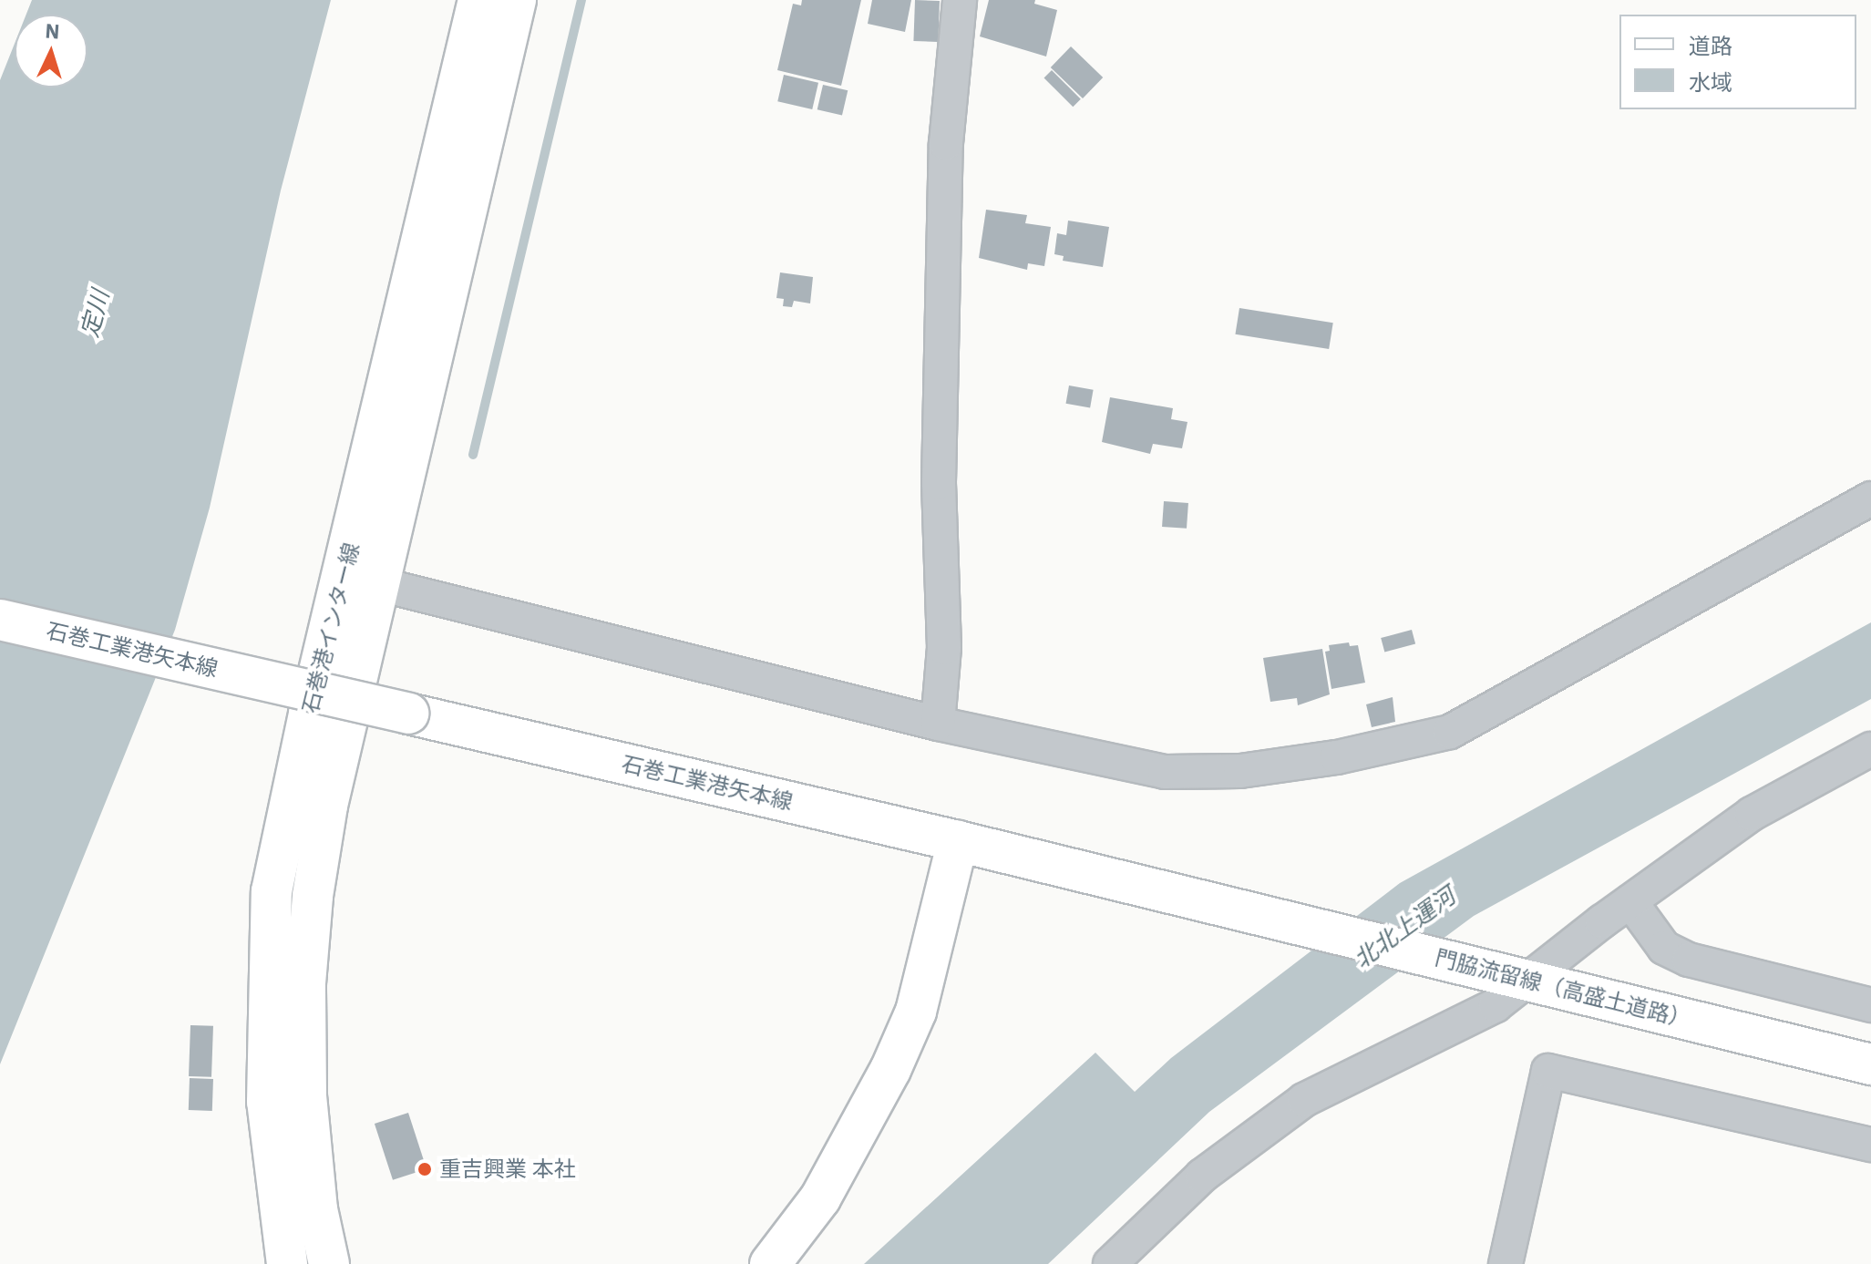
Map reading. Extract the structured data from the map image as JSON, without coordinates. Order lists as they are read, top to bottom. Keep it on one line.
{"streets":{"main road":["石巻港インター線","石巻工業港矢本線","門脇流留線（高盛土道路）"]},"crossings":[["石巻工業港矢本線","門脇流留線（高盛土道路）"]],"water":["定川","北北上運河"],"places":["重吉興業 本社"],"legend":["道路","水域"],"north":"top"}
